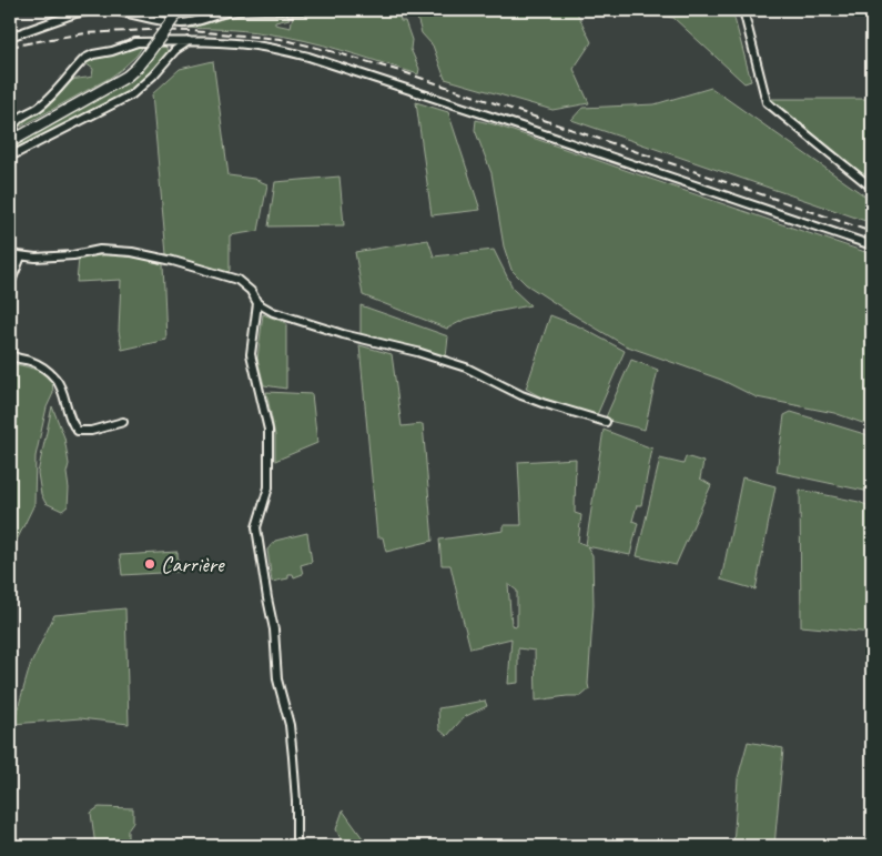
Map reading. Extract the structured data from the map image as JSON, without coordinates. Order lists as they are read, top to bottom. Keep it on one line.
{"places":["Carrière"]}
